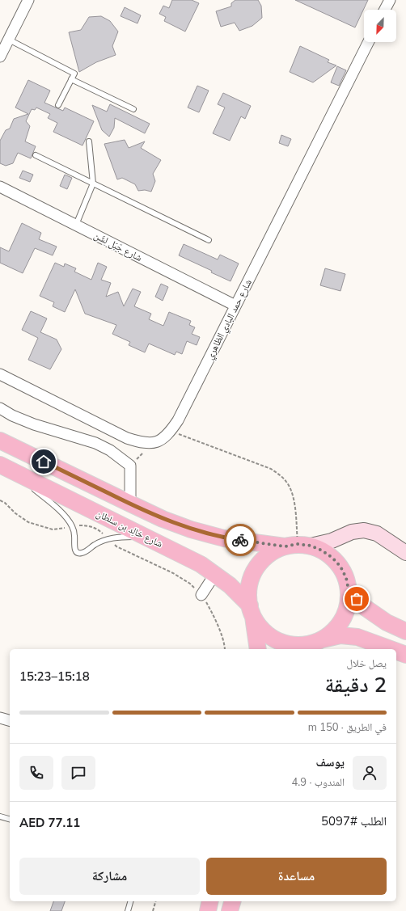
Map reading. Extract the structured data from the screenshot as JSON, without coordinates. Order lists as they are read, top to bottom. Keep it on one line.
{"streets":{"main road":["شارع خالِد بن سلطان"],"street":["شارع جَبَل لِشَن","شارع حمد البادي الظاهري"]},"crossings":[["شارع جَبَل لِشَن","شارع حمد البادي الظاهري"]],"north":"bottom left","page":{"heading":["2 دقيقة","يصل خلال","15:18–15:23"],"panel":["يوسف","المندوب · 4.9","الطلب #5097","AED 77.11"],"bar":"في الطريق · 150 m","buttons":["مساعدة","مشاركة"]}}
